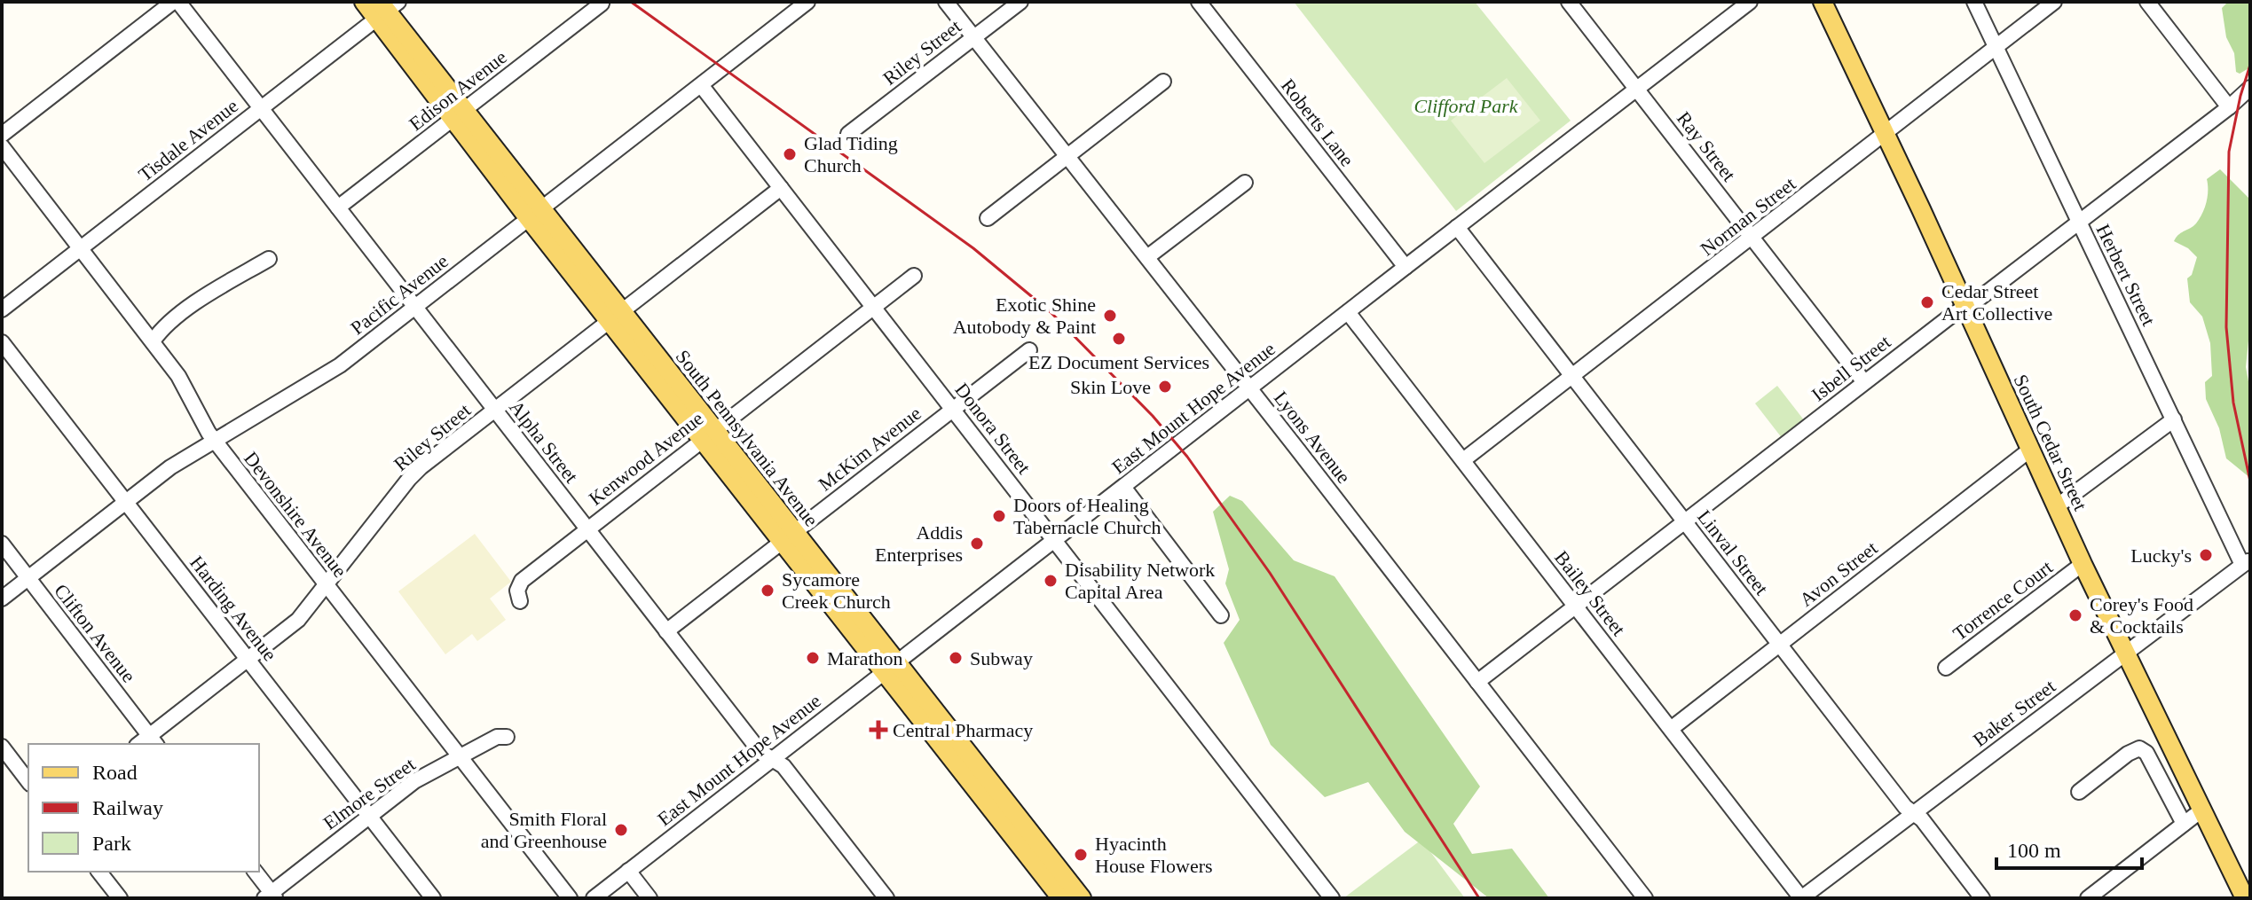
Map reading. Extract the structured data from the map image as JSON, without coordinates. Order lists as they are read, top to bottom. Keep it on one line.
{"streets":{"main road":["South Pennsylvania Avenue","South Cedar Street"],"street":["Riley Street","Edison Avenue","Roberts Lane","Tisdale Avenue","Ray Street","Norman Street","Herbert Street","Pacific Avenue","Isbell Street","East Mount Hope Avenue","Donora Street","Lyons Avenue","Alpha Street","McKim Avenue","Kenwood Avenue","Devonshire Avenue","Linval Street","Avon Street","Bailey Street","Torrence Court","Harding Avenue","Clifton Avenue","Baker Street","Elmore Street"]},"crossings":[["Riley Street","Donora Street"],["Riley Street","Lyons Avenue"],["Riley Street","South Pennsylvania Avenue"],["Riley Street","Alpha Street"],["Riley Street","Devonshire Avenue"],["Riley Street","Harding Avenue"],["Riley Street","Clifton Avenue"],["Edison Avenue","South Pennsylvania Avenue"],["Edison Avenue","Alpha Street"],["Roberts Lane","East Mount Hope Avenue"],["Tisdale Avenue","South Pennsylvania Avenue"],["Tisdale Avenue","Alpha Street"],["Tisdale Avenue","Devonshire Avenue"],["Ray Street","Norman Street"],["Ray Street","Isbell Street"],["Ray Street","East Mount Hope Avenue"],["Norman Street","Herbert Street"],["Norman Street","South Cedar Street"],["Norman Street","Linval Street"],["Norman Street","Bailey Street"],["Herbert Street","Isbell Street"],["Herbert Street","Baker Street"],["Pacific Avenue","Donora Street"],["Pacific Avenue","South Pennsylvania Avenue"],["Pacific Avenue","Alpha Street"],["Pacific Avenue","Devonshire Avenue"],["Pacific Avenue","Harding Avenue"],["Pacific Avenue","Clifton Avenue"],["Isbell Street","Lyons Avenue"],["Isbell Street","South Cedar Street"],["Isbell Street","Linval Street"],["Isbell Street","Bailey Street"],["East Mount Hope Avenue","Donora Street"],["East Mount Hope Avenue","Lyons Avenue"],["East Mount Hope Avenue","South Pennsylvania Avenue"],["East Mount Hope Avenue","Alpha Street"],["East Mount Hope Avenue","Linval Street"],["East Mount Hope Avenue","Bailey Street"],["Donora Street","McKim Avenue"],["Donora Street","Kenwood Avenue"],["South Pennsylvania Avenue","McKim Avenue"],["South Pennsylvania Avenue","Kenwood Avenue"],["Alpha Street","McKim Avenue"],["Alpha Street","Kenwood Avenue"],["South Cedar Street","Avon Street"],["South Cedar Street","Torrence Court"],["South Cedar Street","Baker Street"],["Devonshire Avenue","Elmore Street"],["Linval Street","Avon Street"],["Linval Street","Baker Street"],["Avon Street","Bailey Street"],["Bailey Street","Baker Street"],["Harding Avenue","Elmore Street"]],"parks":["Clifford Park"],"places":{"other":["Glad Tiding Church","Cedar Street Art Collective","Exotic Shine Autobody & Paint","EZ Document Services","Skin Love","Doors of Healing Tabernacle Church","Addis Enterprises","Lucky's","Disability Network Capital Area","Sycamore Creek Church","Corey's Food & Cocktails","Marathon","Subway","Smith Floral and Greenhouse","Hyacinth House Flowers"],"health":["Central Pharmacy"]},"legend":["Road","Railway","Park"],"scale_bar":"100 m"}
